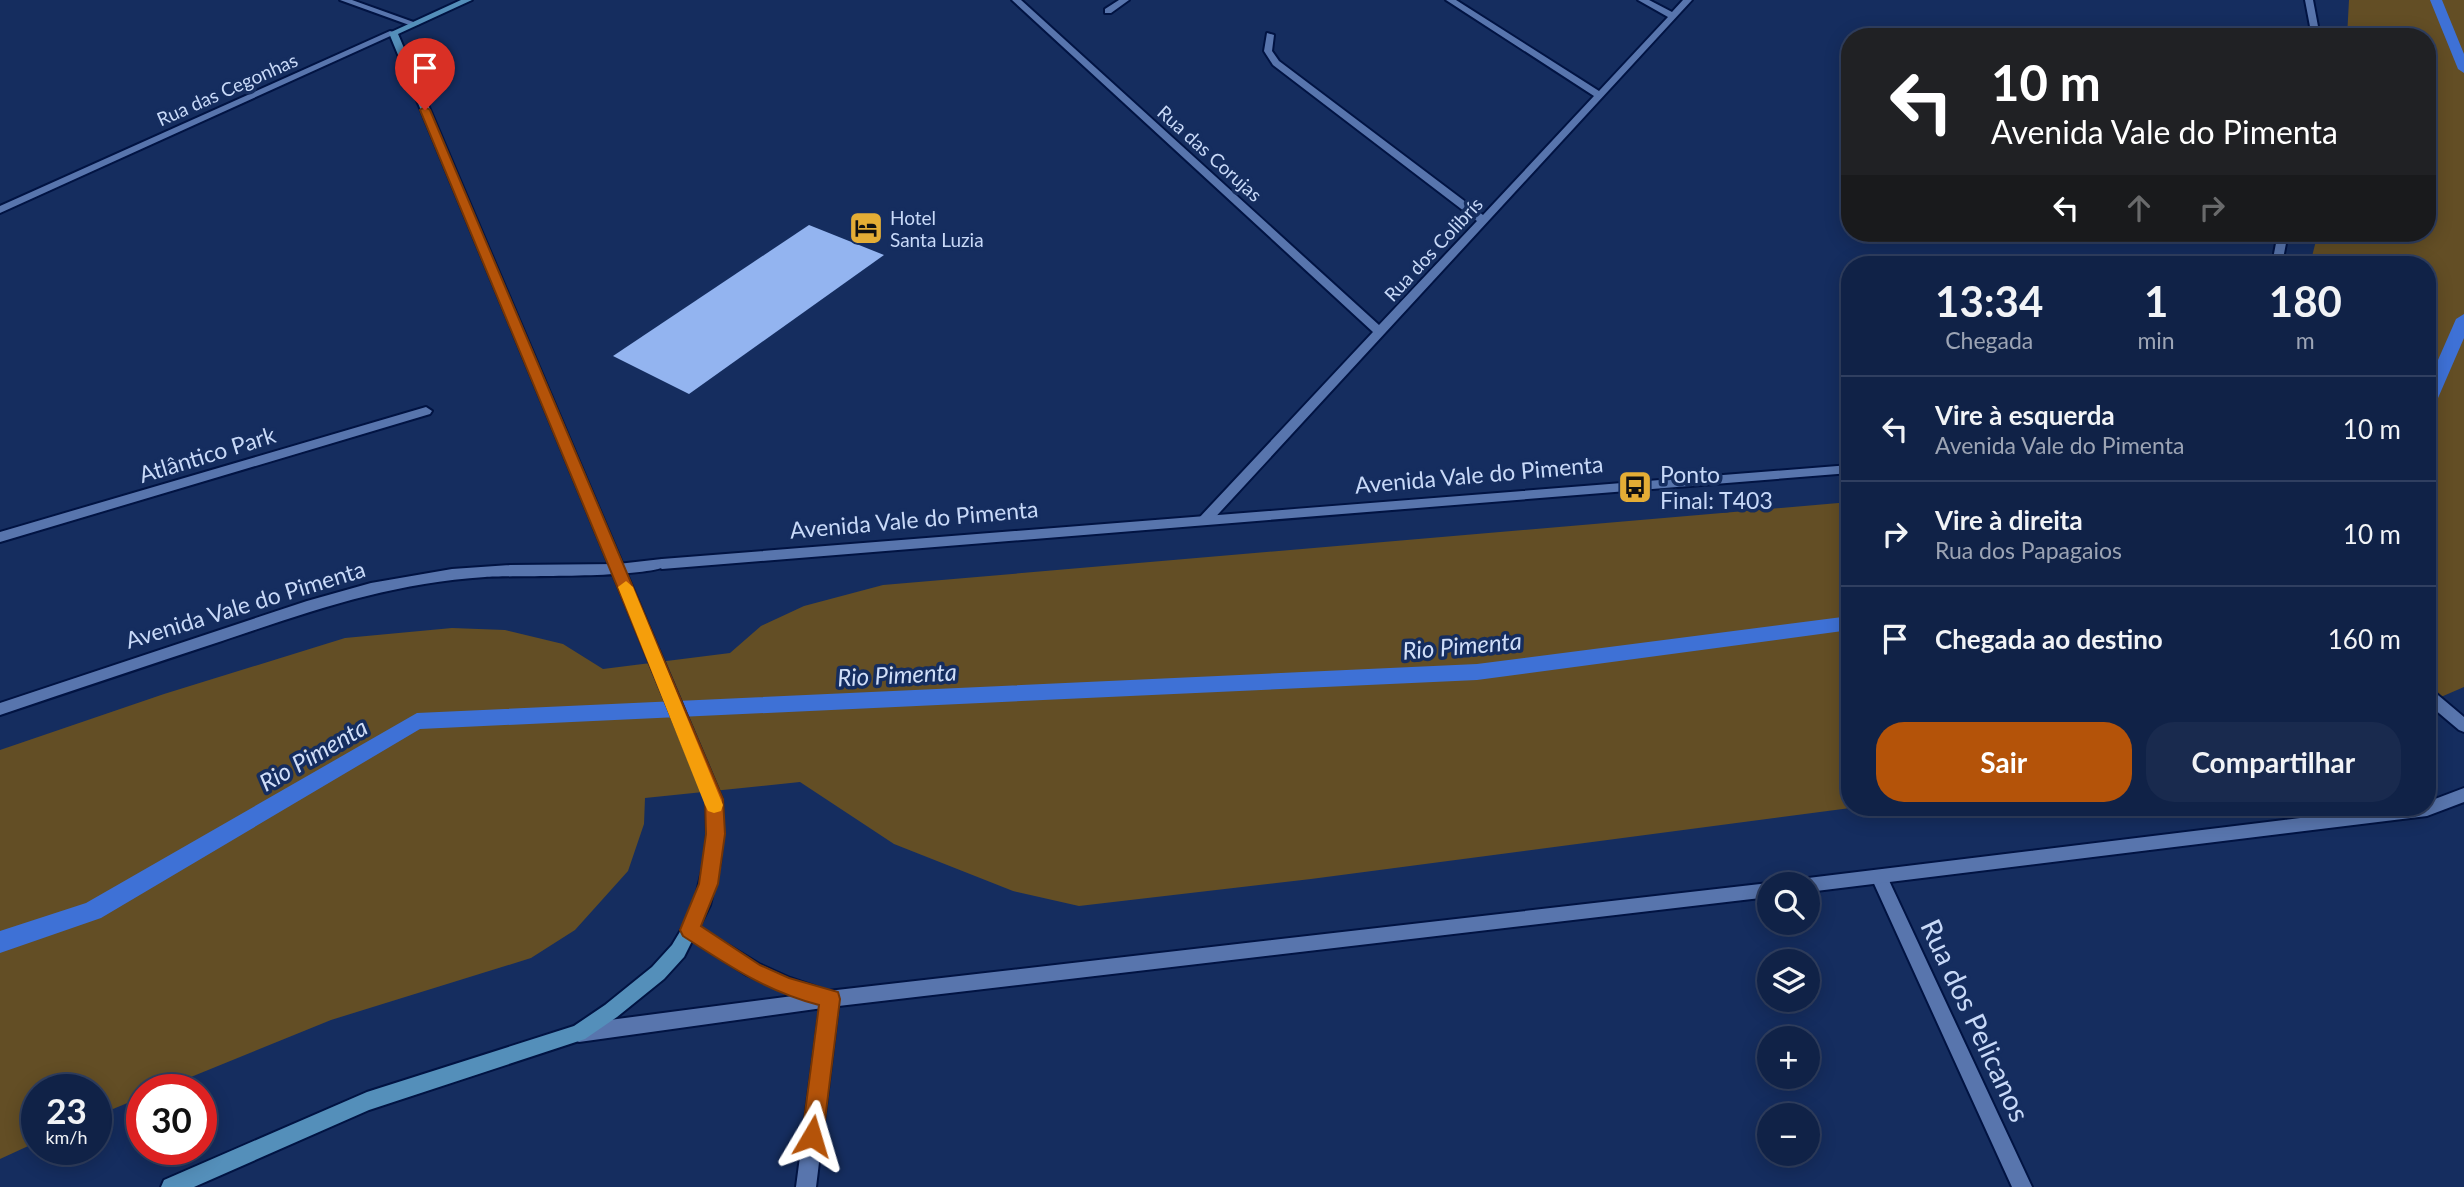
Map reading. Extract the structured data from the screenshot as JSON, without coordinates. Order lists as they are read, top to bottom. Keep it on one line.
{"streets":{"main road":["Rua das Cegonhas"],"street":["Rua das Corujas","Rua dos Colibrís","Atlântico Park","Avenida Vale do Pimenta","Rua dos Pelicanos"]},"crossings":[["Rua das Corujas","Rua dos Colibrís"],["Rua dos Colibrís","Avenida Vale do Pimenta"]],"water":["Rio Pimenta"],"places":{"hotel":["Hotel Santa Luzia"],"bus stop":["Ponto Final: T403"]},"page":{"turn":["10 m","Avenida Vale do Pimenta"],"eta":["13:34","Chegada","1","min","180","m"],"list":[{"name":"Vire à esquerda","note":"Avenida Vale do Pimenta","value":"10 m"},{"name":"Vire à direita","note":"Rua dos Papagaios","value":"10 m"},{"name":"Chegada ao destino","value":"160 m"}],"buttons":["Sair","Compartilhar"],"map_buttons":["+","−"],"speed":"23 km/h","limit":"30"}}
